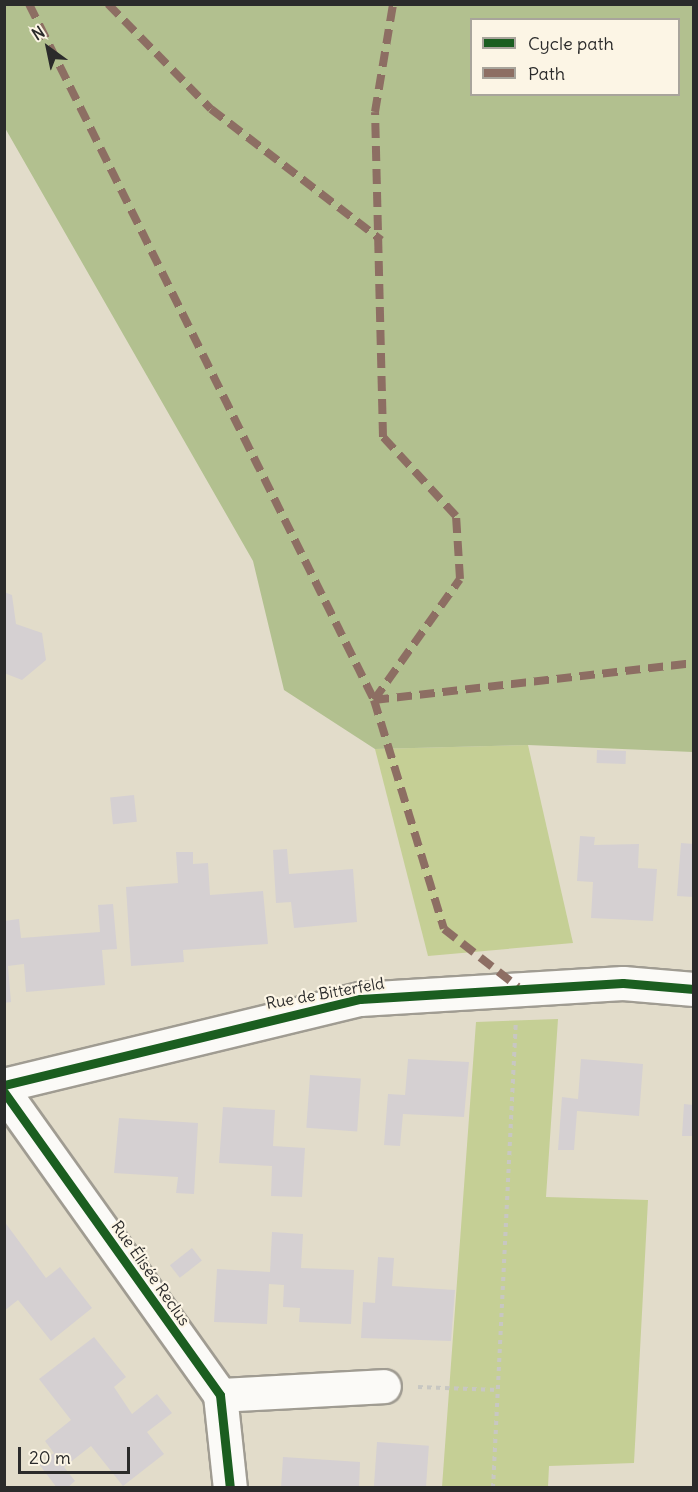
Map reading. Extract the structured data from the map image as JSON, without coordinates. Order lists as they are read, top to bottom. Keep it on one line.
{"streets":{"street":["Rue de Bitterfeld","Rue Élisée Reclus"]},"legend":["Cycle path","Path"],"scale_bar":"20 m","north":"top left"}
